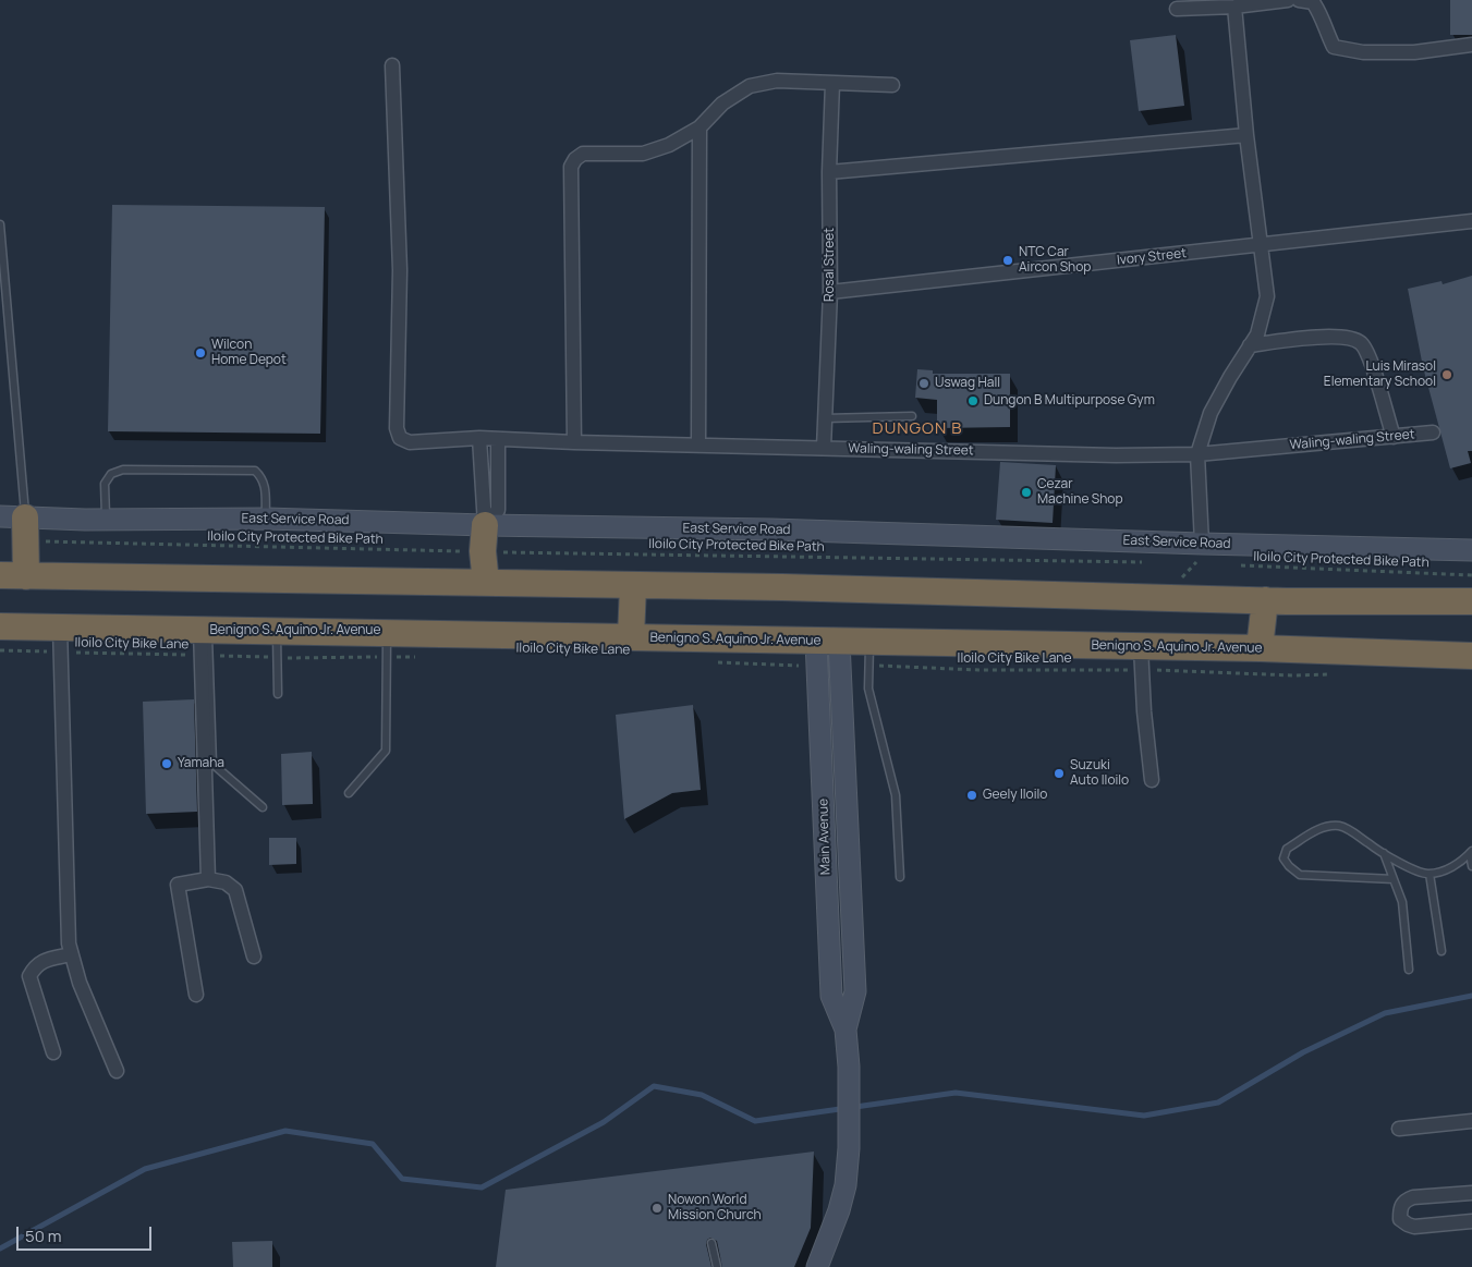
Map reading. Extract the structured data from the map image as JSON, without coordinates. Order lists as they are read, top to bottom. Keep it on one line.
{"streets":{"highway":["Benigno S. Aquino Jr. Avenue"],"street":["Ivory Street","Rosal Street","Waling-waling Street","East Service Road","Main Avenue"],"path":["Iloilo City Protected Bike Path","Iloilo City Bike Lane"]},"crossings":[["Ivory Street","Rosal Street"],["Rosal Street","Waling-waling Street"],["East Service Road","Iloilo City Protected Bike Path"],["Benigno S. Aquino Jr. Avenue","Iloilo City Bike Lane"],["Benigno S. Aquino Jr. Avenue","Main Avenue"]],"districts":["DUNGON B"],"places":["NTC Car Aircon Shop","Wilcon Home Depot","Luis Mirasol Elementary School","Uswag Hall","Dungon B Multipurpose Gym","Cezar Machine Shop","Yamaha","Suzuki Auto Iloilo","Geely Iloilo","Nowon World Mission Church"],"scale_bar":"50 m"}
